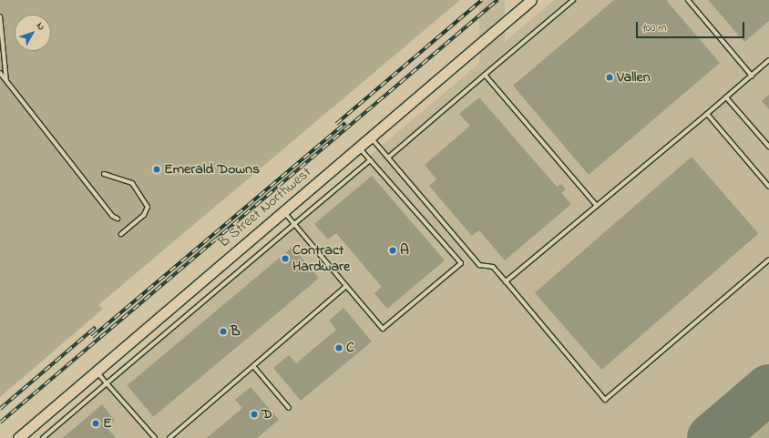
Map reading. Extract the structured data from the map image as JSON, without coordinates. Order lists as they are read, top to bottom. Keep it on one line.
{"streets":{"street":["B Street Northwest"]},"places":["Vallen","Emerald Downs","A","Contract Hardware","B","C","D","E"],"scale_bar":"100 m","north":"top right"}
